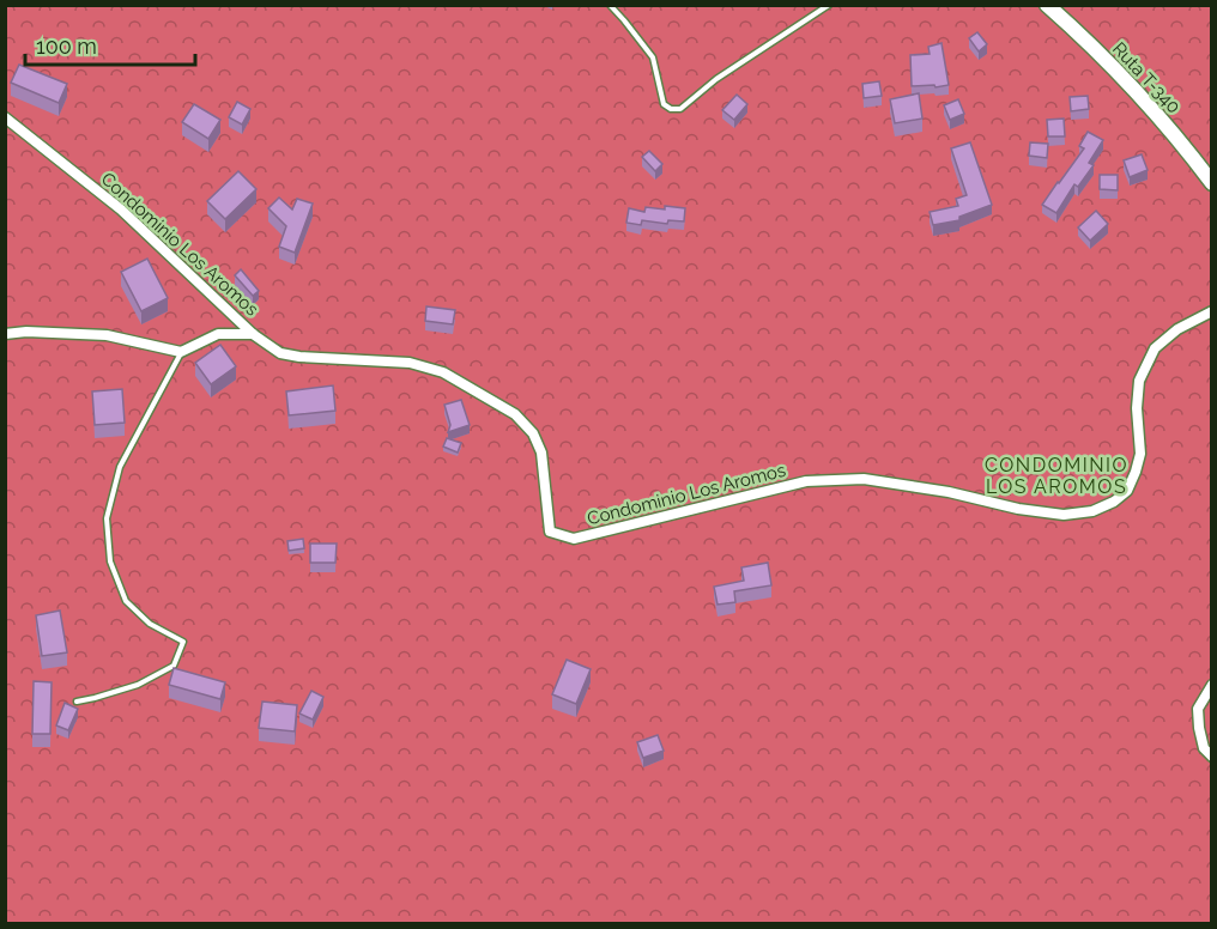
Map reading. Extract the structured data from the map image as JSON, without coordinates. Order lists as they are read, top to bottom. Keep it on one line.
{"streets":{"street":["Ruta T-340","Condominio Los Aromos"]},"districts":["CONDOMINIO LOS AROMOS"],"scale_bar":"100 m"}
